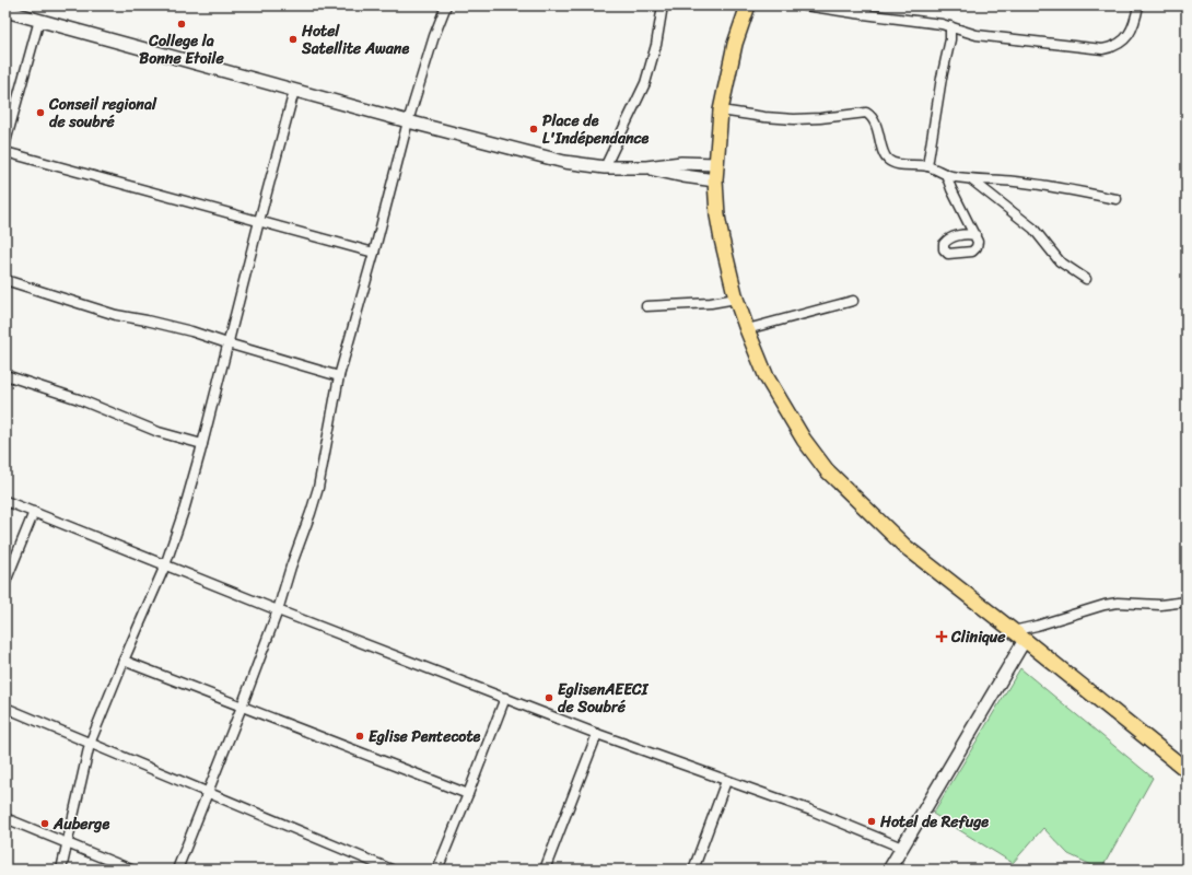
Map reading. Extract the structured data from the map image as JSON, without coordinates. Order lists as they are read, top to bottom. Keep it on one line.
{"places":{"other":["College la Bonne Etoile","Hotel Satellite Awane","Conseil regional de soubré","Place de L'Indépendance","EglisenAEECI de Soubré","Eglise Pentecote","Hotel de Refuge","Auberge"],"health":["Clinique"]}}
